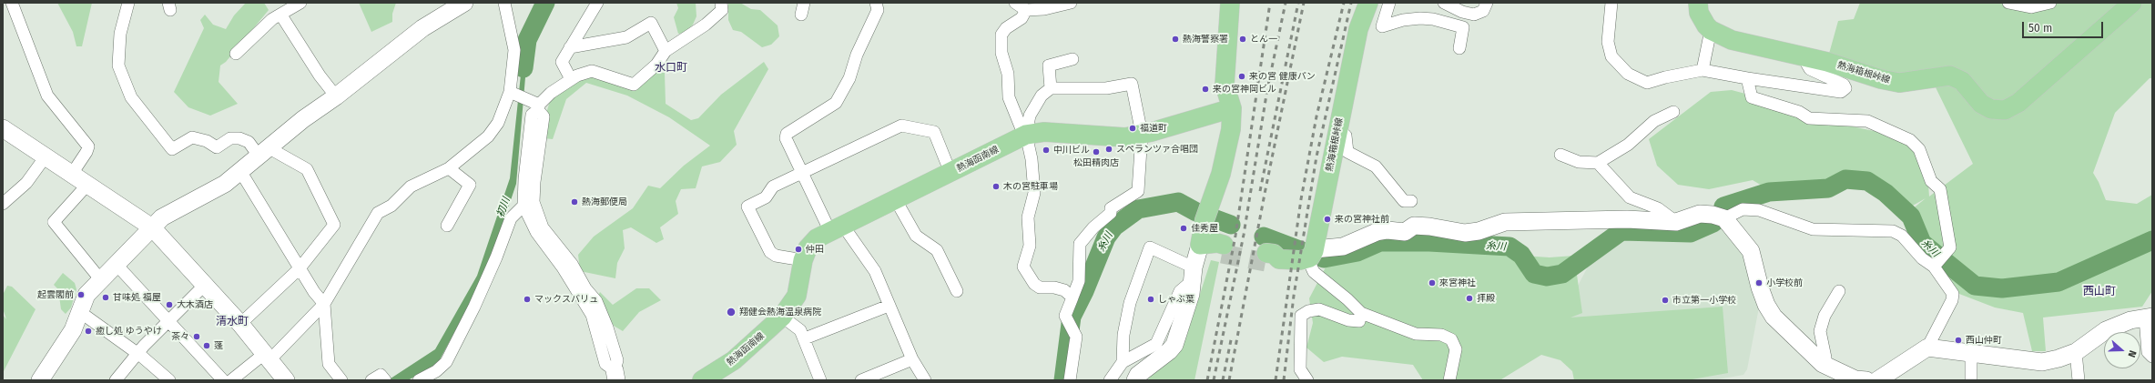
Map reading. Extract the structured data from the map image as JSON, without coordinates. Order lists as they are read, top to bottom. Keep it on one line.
{"streets":{"main road":["熱海箱根峠線","熱海函南線"]},"districts":["水口町","西山町","清水町"],"water":["初川","糸川"],"places":["熱海警察署","とん一","来の宮 健康パン","来の宮神岡ビル","福道町","スペランツァ合唱団","中川ビル","松田精肉店","木の宮駐車場","熱海郵便局","来の宮神社前","佳秀屋","仲田","來宮神社","小学校前","起雲閣前","甘味処 福屋","拝殿","マックスバリュ","しゃぶ葉","市立第一小学校","大木酒店","翔健会熱海温泉病院","癒し処 ゆうやけ","茶々","西山仲町","蓬"],"scale_bar":"50 m","north":"right"}
